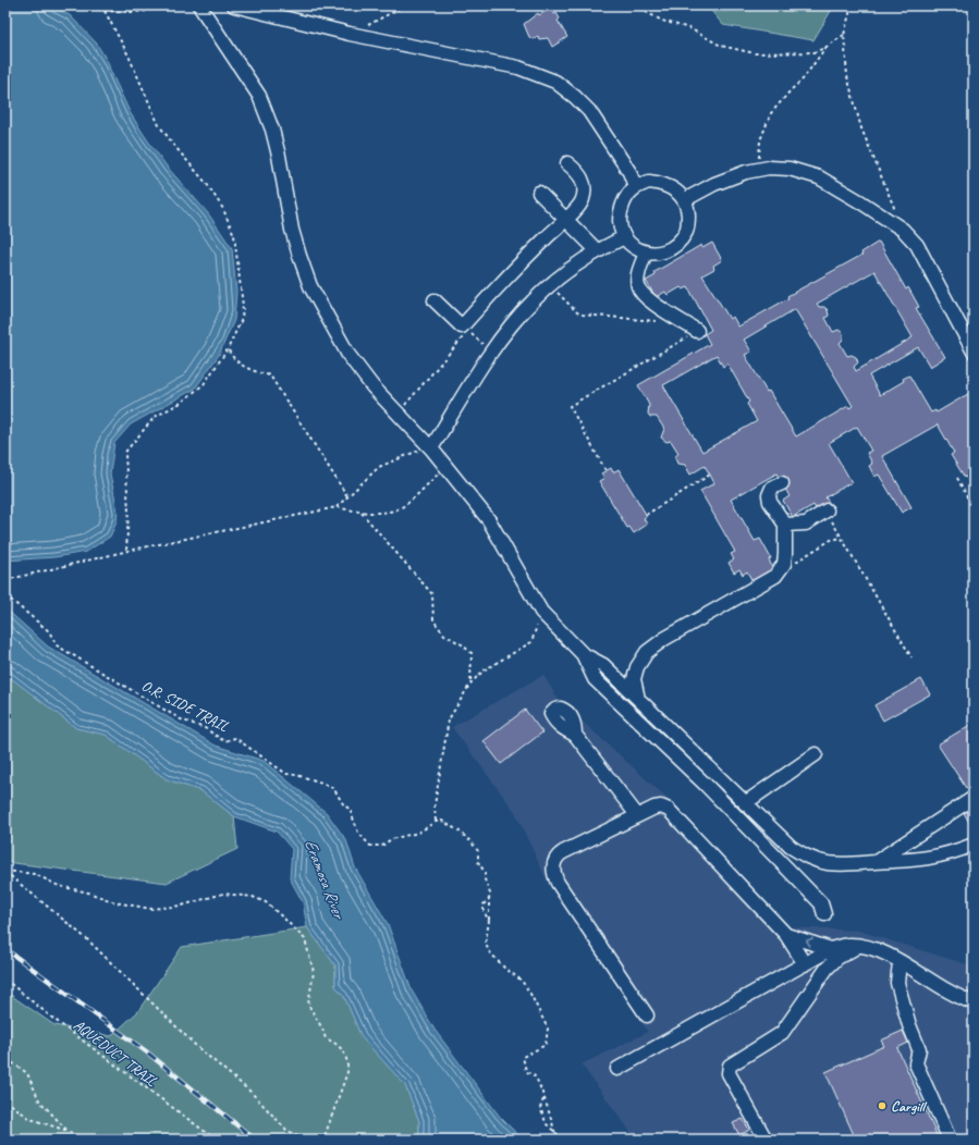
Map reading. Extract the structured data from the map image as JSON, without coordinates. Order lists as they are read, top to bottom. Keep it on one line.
{"streets":{"path":["O.R. SIDE TRAIL","AQUEDUCT TRAIL"]},"water":["Eramosa River"],"places":["Cargill"]}
